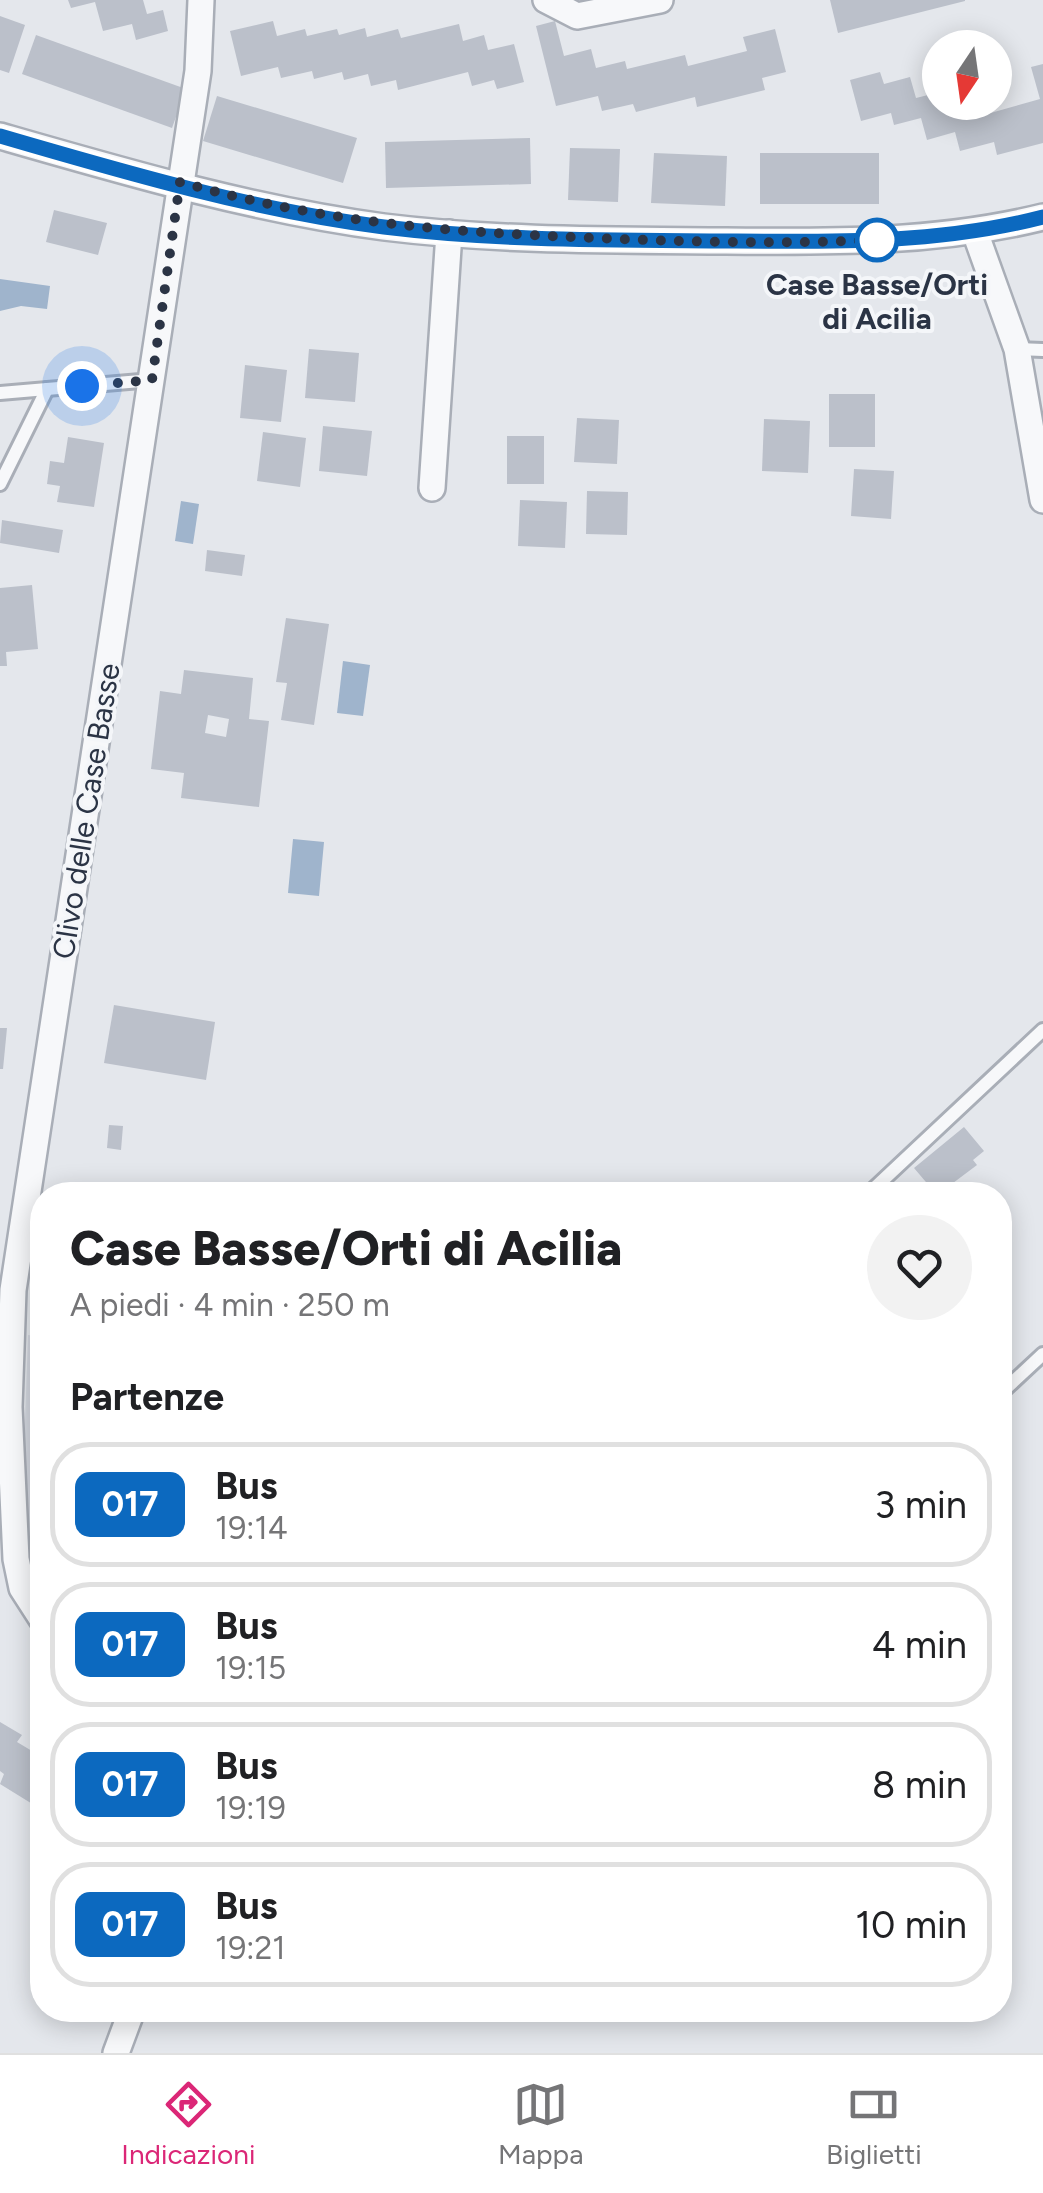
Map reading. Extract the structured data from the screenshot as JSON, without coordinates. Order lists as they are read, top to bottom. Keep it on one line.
{"streets":{"street":["Clivo delle Case Basse"]},"places":["Case Basse/Orti di Acilia"],"lines":["bus line 017"],"north":"bottom","page":{"heading":[["Case Basse/Orti di Acilia","A piedi · 4 min · 250 m"],"Partenze"],"list":[{"mark":"017","name":"Bus","note":"19:14","value":"3 min"},{"mark":"017","name":"Bus","note":"19:15","value":"4 min"},{"mark":"017","name":"Bus","note":"19:19","value":"8 min"},{"mark":"017","name":"Bus","note":"19:21","value":"10 min"}],"tabs":["Indicazioni","Mappa","Biglietti"]}}
